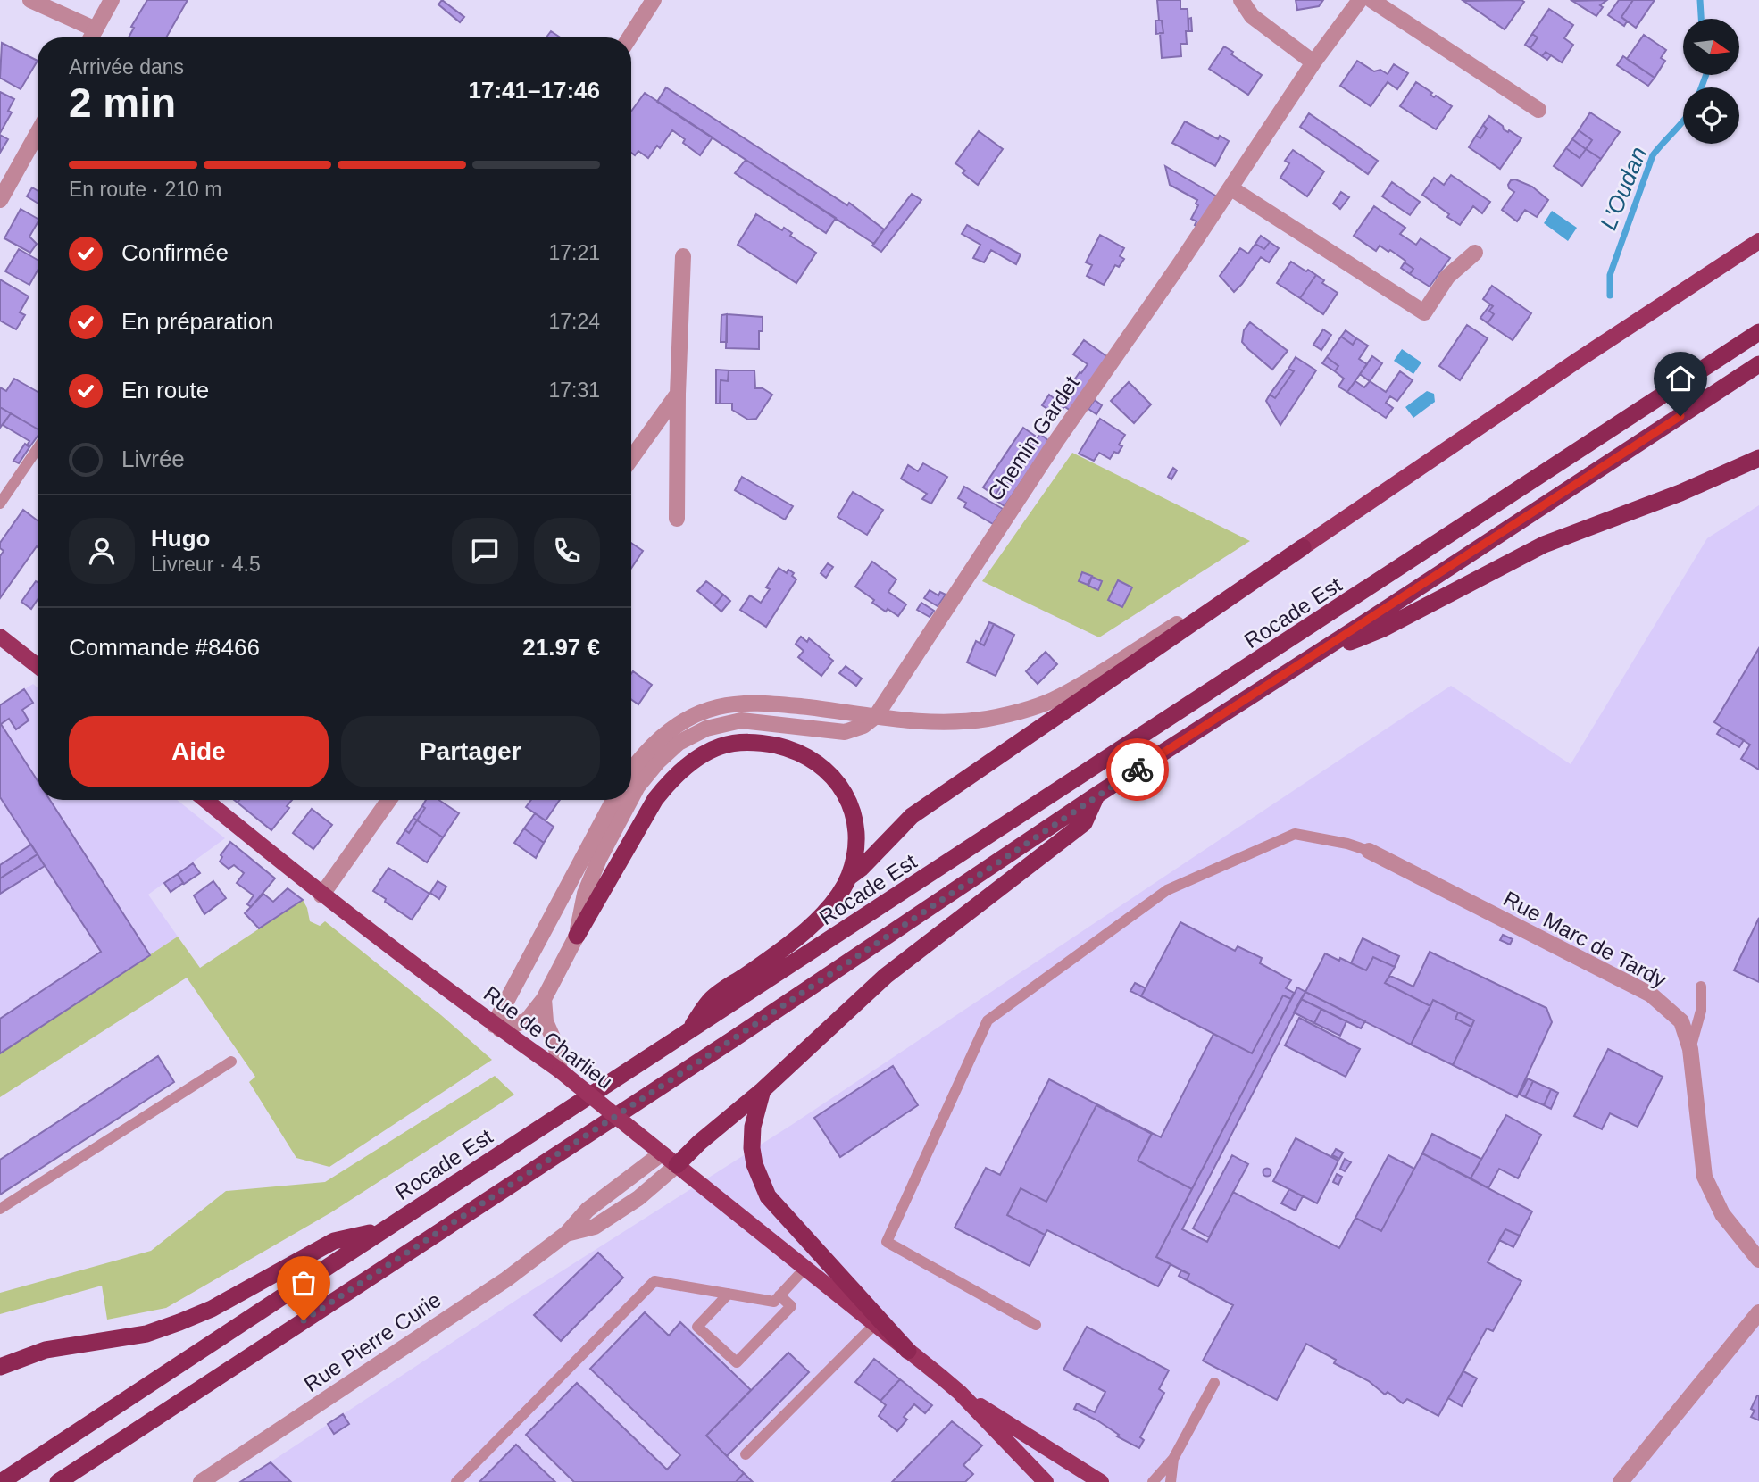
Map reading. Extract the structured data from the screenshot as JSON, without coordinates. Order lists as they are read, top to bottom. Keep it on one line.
{"streets":{"highway":["Rocade Est"],"main road":["Rue de Charlieu"],"street":["Chemin Gardet","Rue Marc de Tardy","Rue Pierre Curie"]},"crossings":[["Rue de Charlieu","Rue Pierre Curie"]],"water":["L'Oudan"],"north":"right","page":{"heading":["2 min","Arrivée dans","17:41–17:46"],"panel":["Hugo","Livreur · 4.5","Commande #8466","21.97 €"],"bar":"En route · 210 m","list":[["Confirmée","17:21"],["En préparation","17:24"],["En route","17:31"],"Livrée"],"buttons":["Aide","Partager"]}}
